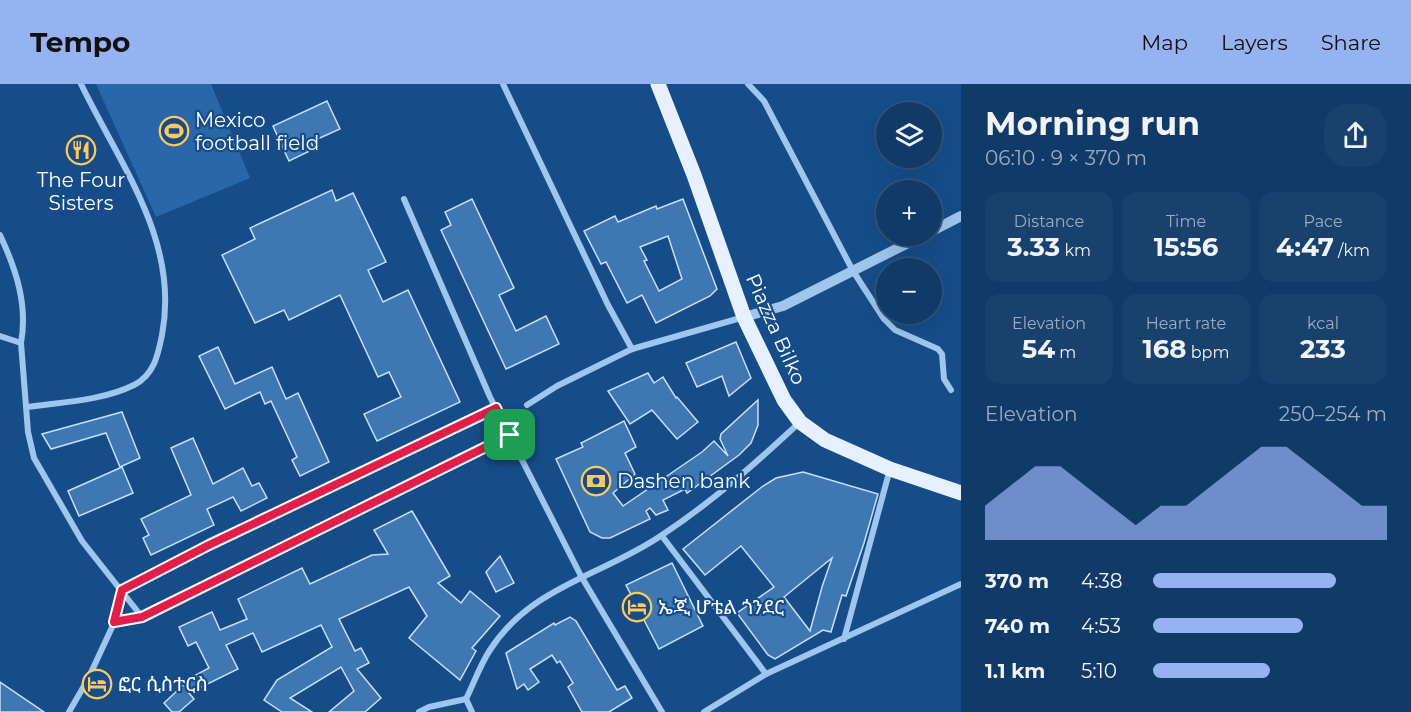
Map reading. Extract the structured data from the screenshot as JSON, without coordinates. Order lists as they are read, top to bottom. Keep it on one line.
{"streets":{"main road":["Piazza Bilko"]},"places":{"sports":["Mexico football field"],"restaurant":["The Four Sisters"],"bank":["Dashen bank"],"hotel":["ኤጂ ሆቴል ጎንደር","ፎር ሲስተርስ"]},"page":{"header":"Tempo","nav":["Map","Layers","Share"],"heading":["Morning run","06:10 · 9 × 370 m"],"map_buttons":["+","−"],"stats":[["Distance","3.33 km"],["Time","15:56"],["Pace","4:47 /km"],["Elevation","54 m"],["Heart rate","168 bpm"],["kcal","233"]],"chart":["Elevation","250–254 m"],"list":[{"name":"370 m","note":"4:38"},{"name":"740 m","note":"4:53"},{"name":"1.1 km","note":"5:10"}]}}
